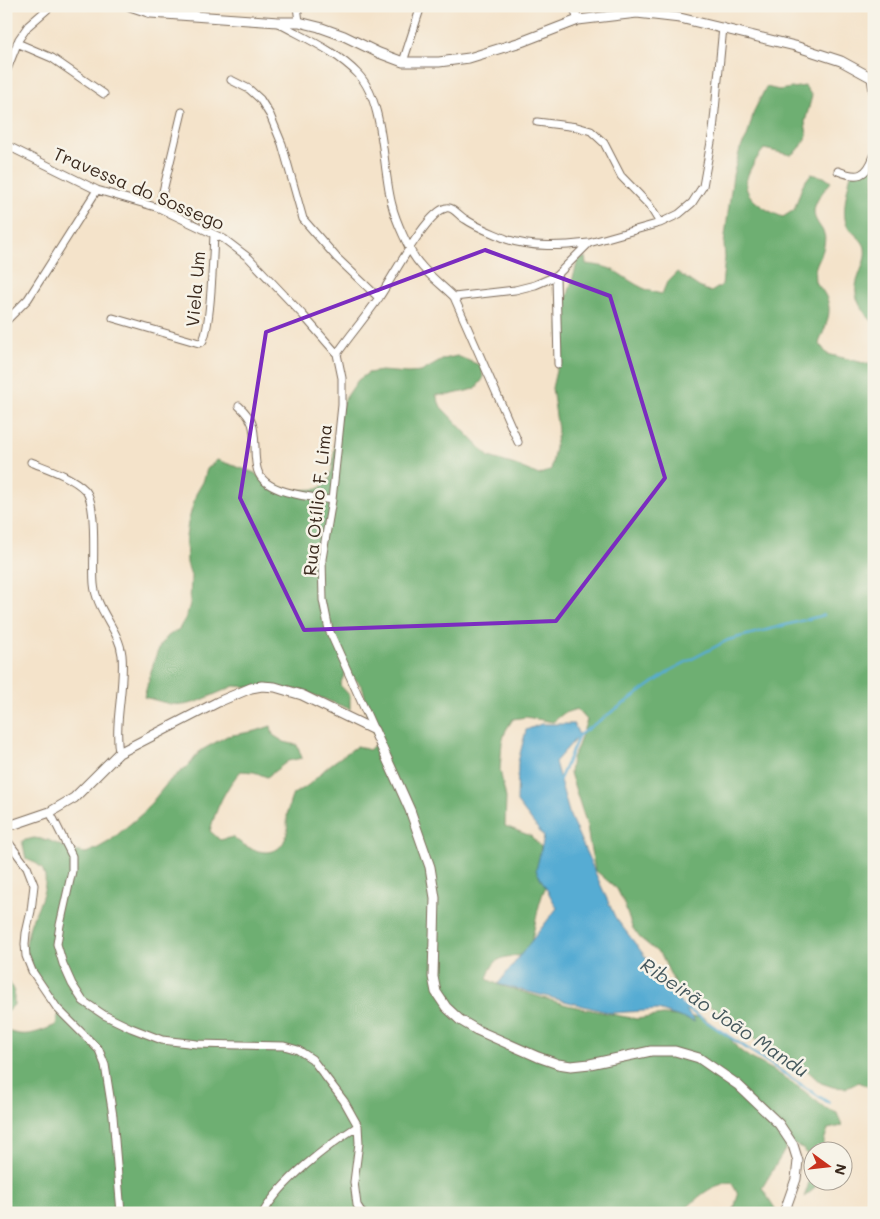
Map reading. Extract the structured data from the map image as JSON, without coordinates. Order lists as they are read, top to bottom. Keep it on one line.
{"streets":{"street":["Travessa do Sossego","Viela Um","Rua Otílio F. Lima"]},"crossings":[["Travessa do Sossego","Viela Um"],["Travessa do Sossego","Rua Otílio F. Lima"]],"water":["Ribeirão João Mandu"],"north":"right"}
